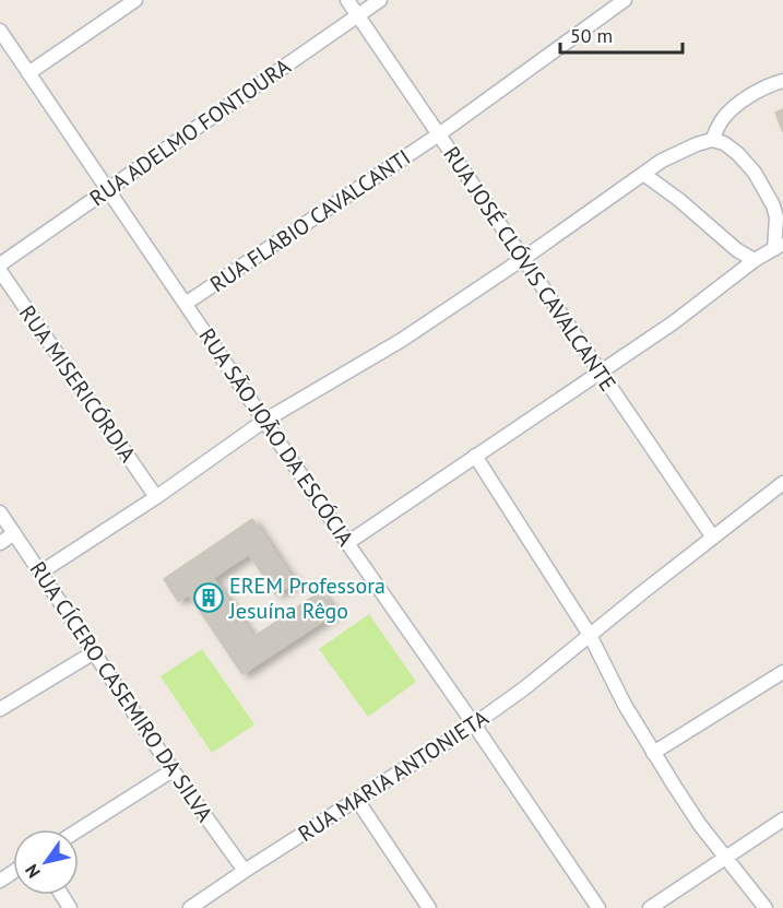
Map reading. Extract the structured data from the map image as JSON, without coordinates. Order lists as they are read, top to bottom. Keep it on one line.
{"streets":{"street":["RUA ADELMO FONTOURA","RUA FLABIO CAVALCANTI","RUA JOSÉ CLÓVIS CAVALCANTE","RUA MISERICÓRDIA","RUA SÃO JOÃO DA ESCÓCIA","RUA CÍCERO CASEMIRO DA SILVA","RUA MARIA ANTONIETA"]},"crossings":[["RUA ADELMO FONTOURA","RUA JOSÉ CLÓVIS CAVALCANTE"],["RUA ADELMO FONTOURA","RUA SÃO JOÃO DA ESCÓCIA"],["RUA FLABIO CAVALCANTI","RUA JOSÉ CLÓVIS CAVALCANTE"],["RUA FLABIO CAVALCANTI","RUA SÃO JOÃO DA ESCÓCIA"],["RUA JOSÉ CLÓVIS CAVALCANTE","RUA MARIA ANTONIETA"],["RUA SÃO JOÃO DA ESCÓCIA","RUA MARIA ANTONIETA"],["RUA CÍCERO CASEMIRO DA SILVA","RUA MARIA ANTONIETA"]],"places":{"building":["EREM Professora Jesuína Rêgo"]},"scale_bar":"50 m","north":"bottom left"}
